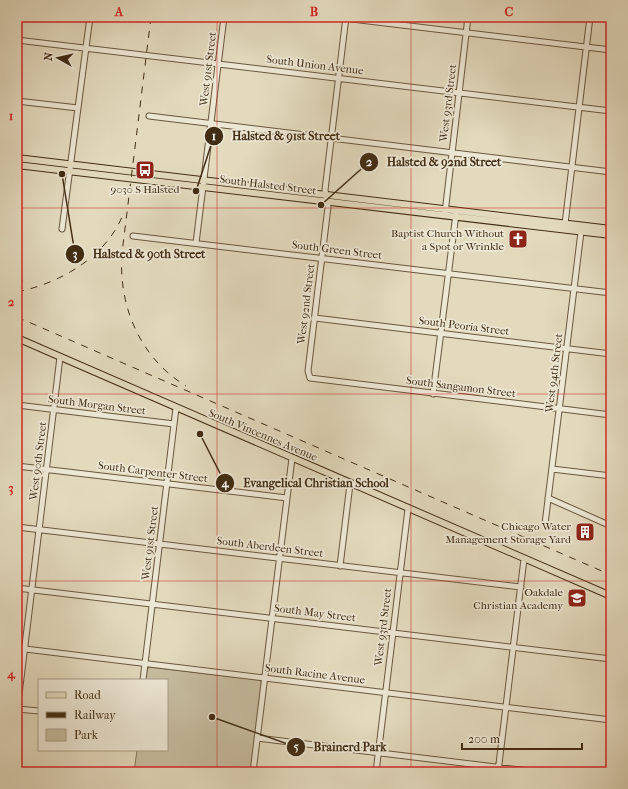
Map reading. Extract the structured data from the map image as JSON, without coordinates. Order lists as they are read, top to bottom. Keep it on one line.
{"streets":{"main road":["South Halsted Street","South Vincennes Avenue"],"street":["South Union Avenue","West 91st Street","West 93rd Street","South Green Street","West 92nd Street","South Peoria Street","West 94th Street","South Sangamon Street","South Morgan Street","West 90th Street","South Carpenter Street","South Aberdeen Street","South May Street","South Racine Avenue"]},"crossings":[["South Union Avenue","West 91st Street"],["South Union Avenue","West 93rd Street"],["South Union Avenue","West 92nd Street"],["West 91st Street","South Halsted Street"],["West 91st Street","South Green Street"],["West 91st Street","South Morgan Street"],["West 91st Street","South Vincennes Avenue"],["West 91st Street","South Carpenter Street"],["West 91st Street","South Aberdeen Street"],["West 91st Street","South May Street"],["West 91st Street","South Racine Avenue"],["West 93rd Street","South Halsted Street"],["West 93rd Street","South Vincennes Avenue"],["West 93rd Street","South Aberdeen Street"],["West 93rd Street","South May Street"],["West 93rd Street","South Racine Avenue"],["South Halsted Street","West 92nd Street"],["South Halsted Street","West 94th Street"],["South Green Street","West 92nd Street"],["South Green Street","West 94th Street"],["West 92nd Street","South Peoria Street"],["West 92nd Street","South Sangamon Street"],["South Peoria Street","West 94th Street"],["West 94th Street","South Sangamon Street"],["South Morgan Street","West 90th Street"],["South Vincennes Avenue","West 90th Street"],["West 90th Street","South Carpenter Street"],["West 90th Street","South Aberdeen Street"],["West 90th Street","South May Street"],["West 90th Street","South Racine Avenue"]],"places":{"bus stop":["9030 S Halsted"],"other":["Halsted & 90th Street","Halsted & 91st Street","Halsted & 92nd Street","Evangelical Christian School","Brainerd Park"],"church":["Baptist Church Without a Spot or Wrinkle"],"building":["Chicago Water Management Storage Yard"],"school or university":["Oakdale Christian Academy"]},"legend":["Road","Railway","Park"],"scale_bar":"200 m","north":"left","grid":{"columns":["A","B","C"],"rows":["1","2","3","4"]}}
